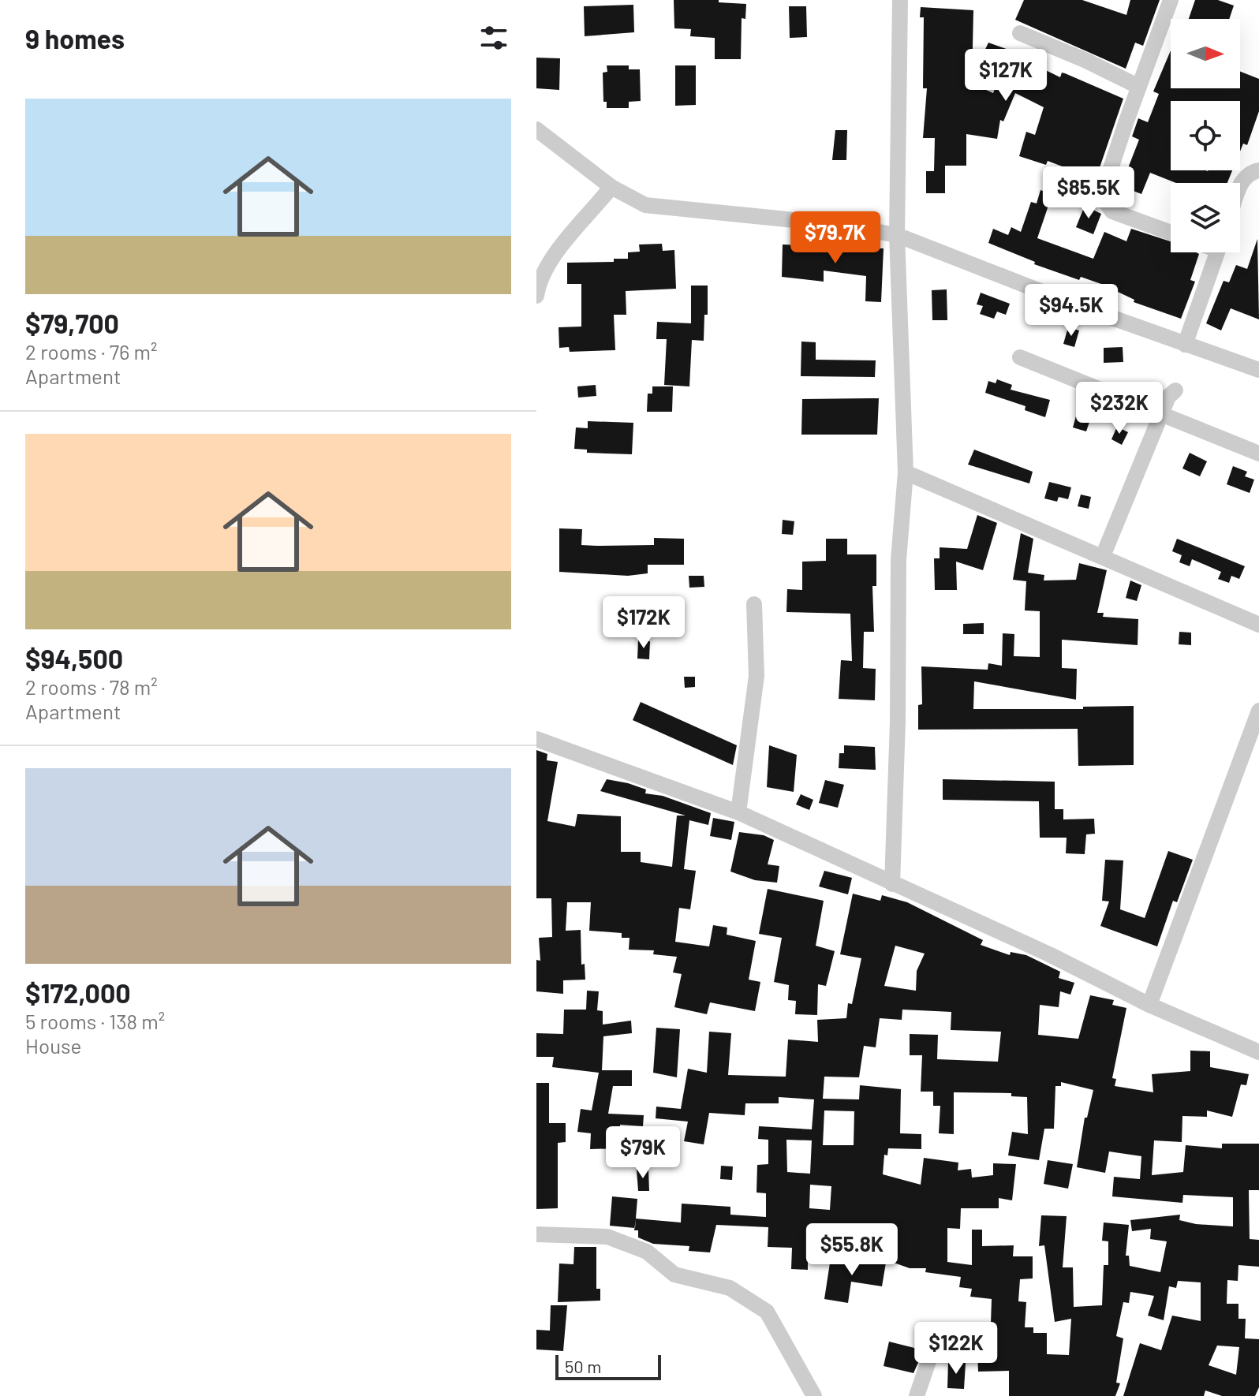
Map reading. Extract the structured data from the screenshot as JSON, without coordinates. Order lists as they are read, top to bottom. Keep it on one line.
{"scale_bar":"50 m","north":"right","page":{"heading":"9 homes","price":["$127K","$85.5K","$79.7K","$94.5K","$232K","$172K","$79K","$55.8K","$122K"],"list":[{"name":"$79,700","note":"2 rooms · 76 m² · Apartment"},{"name":"$94,500","note":"2 rooms · 78 m² · Apartment"},{"name":"$172,000","note":"5 rooms · 138 m² · House"}],"scale":"50 m"}}
